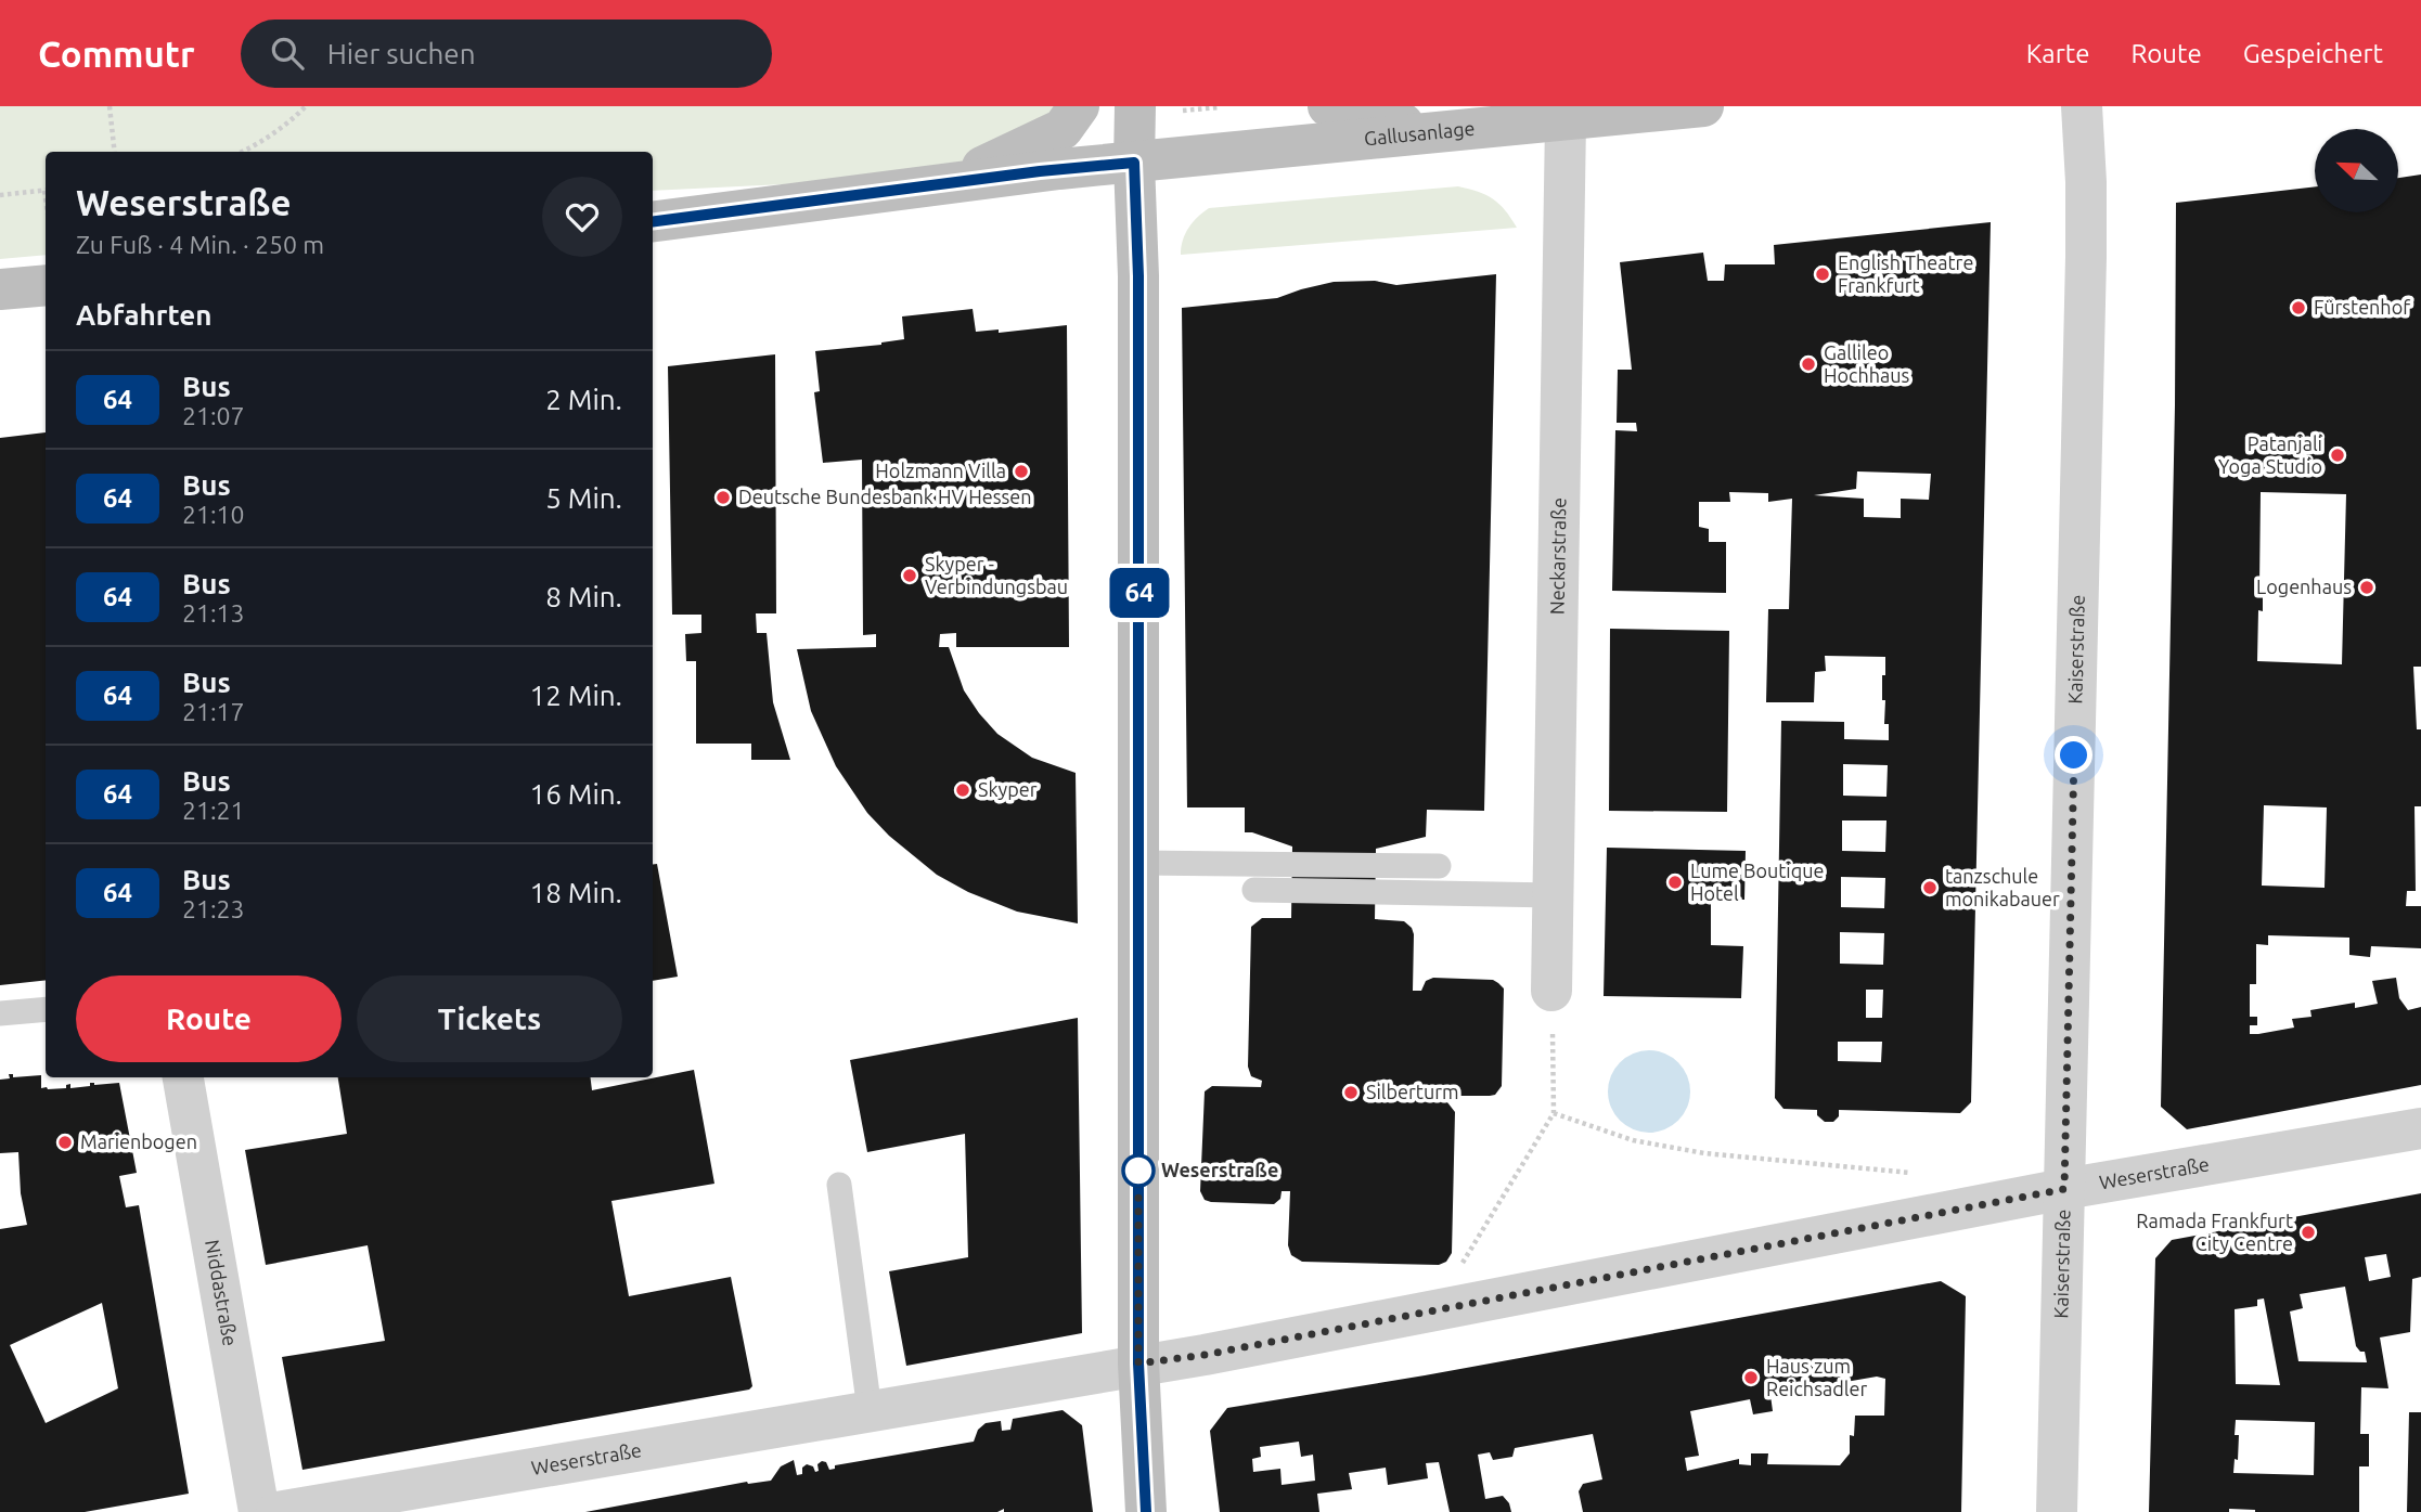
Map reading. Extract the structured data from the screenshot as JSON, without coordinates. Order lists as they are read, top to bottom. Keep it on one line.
{"streets":{"main road":["Gallusanlage"],"street":["Neckarstraße","Kaiserstraße","Weserstraße","Niddastraße"]},"crossings":[["Gallusanlage","Neckarstraße"],["Kaiserstraße","Weserstraße"]],"places":["English Theatre Frankfurt","Fürstenhof","Gallileo Hochhaus","Patanjali Yoga Studio","Holzmann Villa","Deutsche Bundesbank HV Hessen","Skyper - Verbindungsbau","Logenhaus","Skyper","Lume Boutique Hotel","tanzschule monikabauer","Silberturm","Marienbogen","Weserstraße","Ramada Frankfurt City Centre","Haus zum Reichsadler"],"lines":["bus line 64"],"north":"top left","page":{"header":"Commutr","search":"Hier suchen","nav":["Karte","Route","Gespeichert"],"on_map":"64","heading":[["Weserstraße","Zu Fuß · 4 Min. · 250 m"],"Abfahrten"],"list":[{"mark":"64","name":"Bus","note":"21:07","value":"2 Min."},{"mark":"64","name":"Bus","note":"21:10","value":"5 Min."},{"mark":"64","name":"Bus","note":"21:13","value":"8 Min."},{"mark":"64","name":"Bus","note":"21:17","value":"12 Min."},{"mark":"64","name":"Bus","note":"21:21","value":"16 Min."},{"mark":"64","name":"Bus","note":"21:23","value":"18 Min."}],"buttons":["Route","Tickets"]}}
